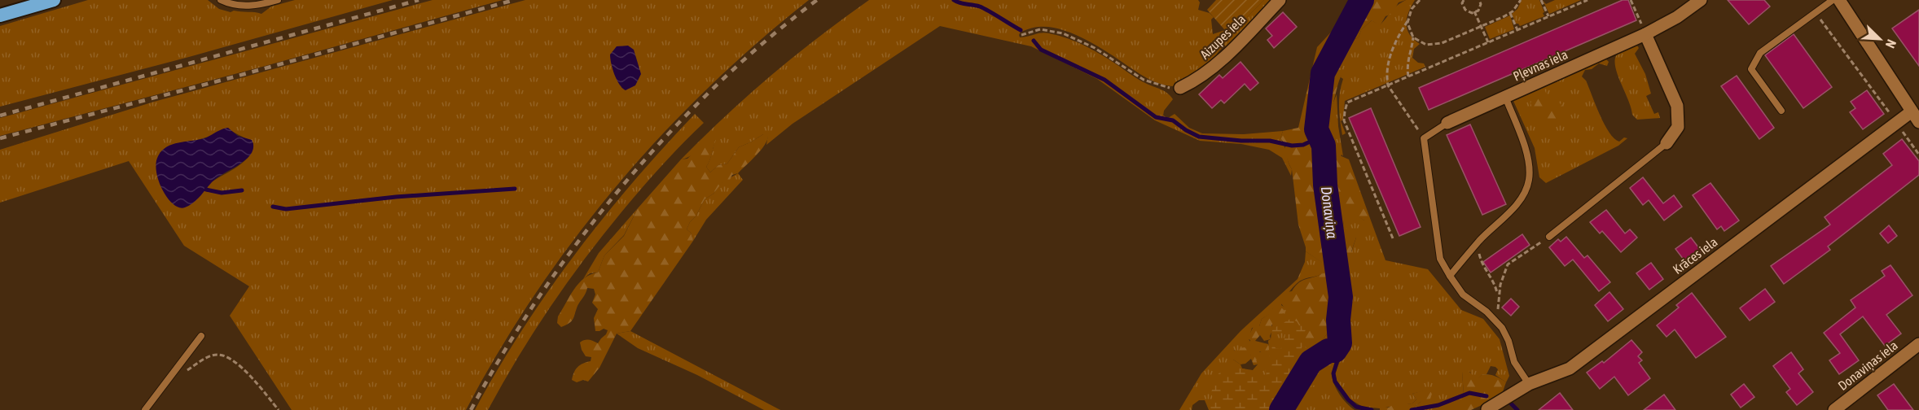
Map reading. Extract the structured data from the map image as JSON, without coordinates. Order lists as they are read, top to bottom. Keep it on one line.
{"streets":{"street":["Aizupes iela","Pļevnas iela","Krāces iela","Donaviņas iela"]},"water":["Donaviņa"],"north":"bottom right"}
